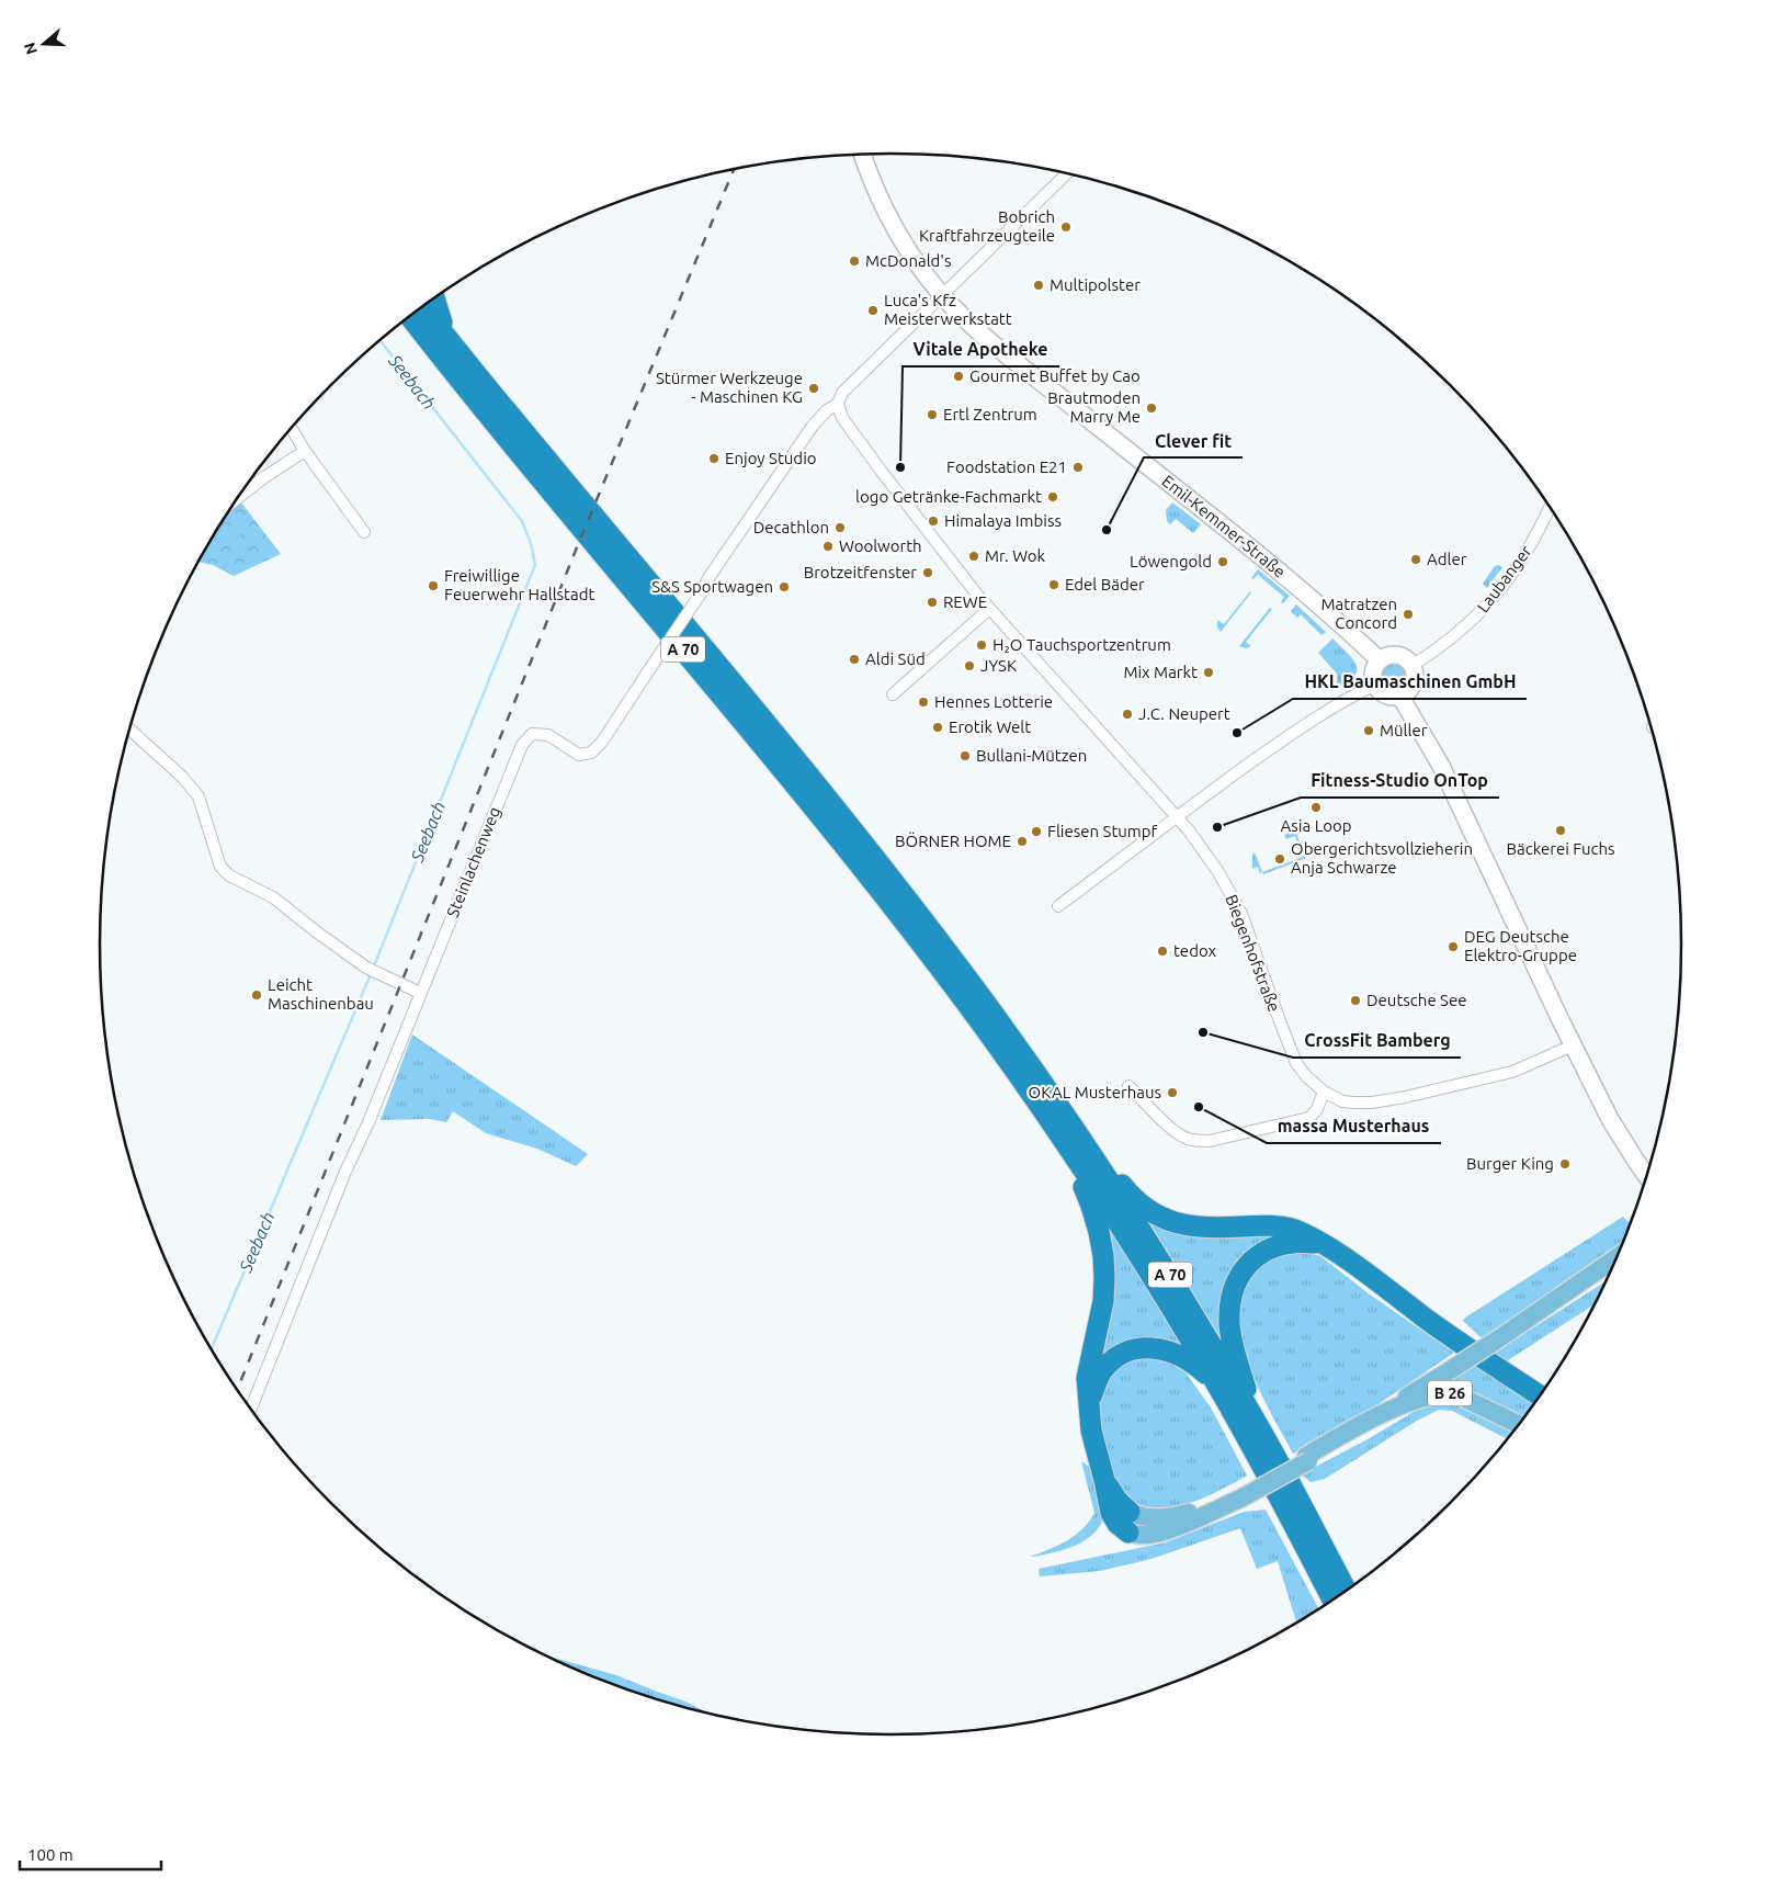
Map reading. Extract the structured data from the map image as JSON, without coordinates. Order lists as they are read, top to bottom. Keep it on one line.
{"streets":{"highway":["A 70"],"main road":["B 26"],"street":["Emil-Kemmer-Straße","Laubanger","Steinlachenweg","Biegenhofstraße"]},"crossings":[["Emil-Kemmer-Straße","Laubanger"],["Steinlachenweg","Biegenhofstraße"]],"water":["Seebach"],"places":["Bobrich Kraftfahrzeugteile","McDonald's","Multipolster","Luca's Kfz Meisterwerkstatt","Gourmet Buffet by Cao","Stürmer Werkzeuge - Maschinen KG","Brautmoden Marry Me","Ertl Zentrum","Enjoy Studio","Vitale Apotheke","Foodstation E21","logo Getränke-Fachmarkt","Himalaya Imbiss","Decathlon","Clever fit","Woolworth","Mr. Wok","Adler","Löwengold","Brotzeitfenster","Edel Bäder","Freiwillige Feuerwehr Hallstadt","S&S Sportwagen","REWE","Matratzen Concord","H₂O Tauchsportzentrum","Aldi Süd","JYSK","Mix Markt","Hennes Lotterie","J.C. Neupert","Erotik Welt","Müller","HKL Baumaschinen GmbH","Bullani-Mützen","Asia Loop","Fitness-Studio OnTop","Bäckerei Fuchs","Fliesen Stumpf","BÖRNER HOME","Obergerichtsvollzieherin Anja Schwarze","DEG Deutsche Elektro-Gruppe","tedox","Leicht Maschinenbau","Deutsche See","CrossFit Bamberg","OKAL Musterhaus","massa Musterhaus","Burger King"],"scale_bar":"100 m","north":"left"}
